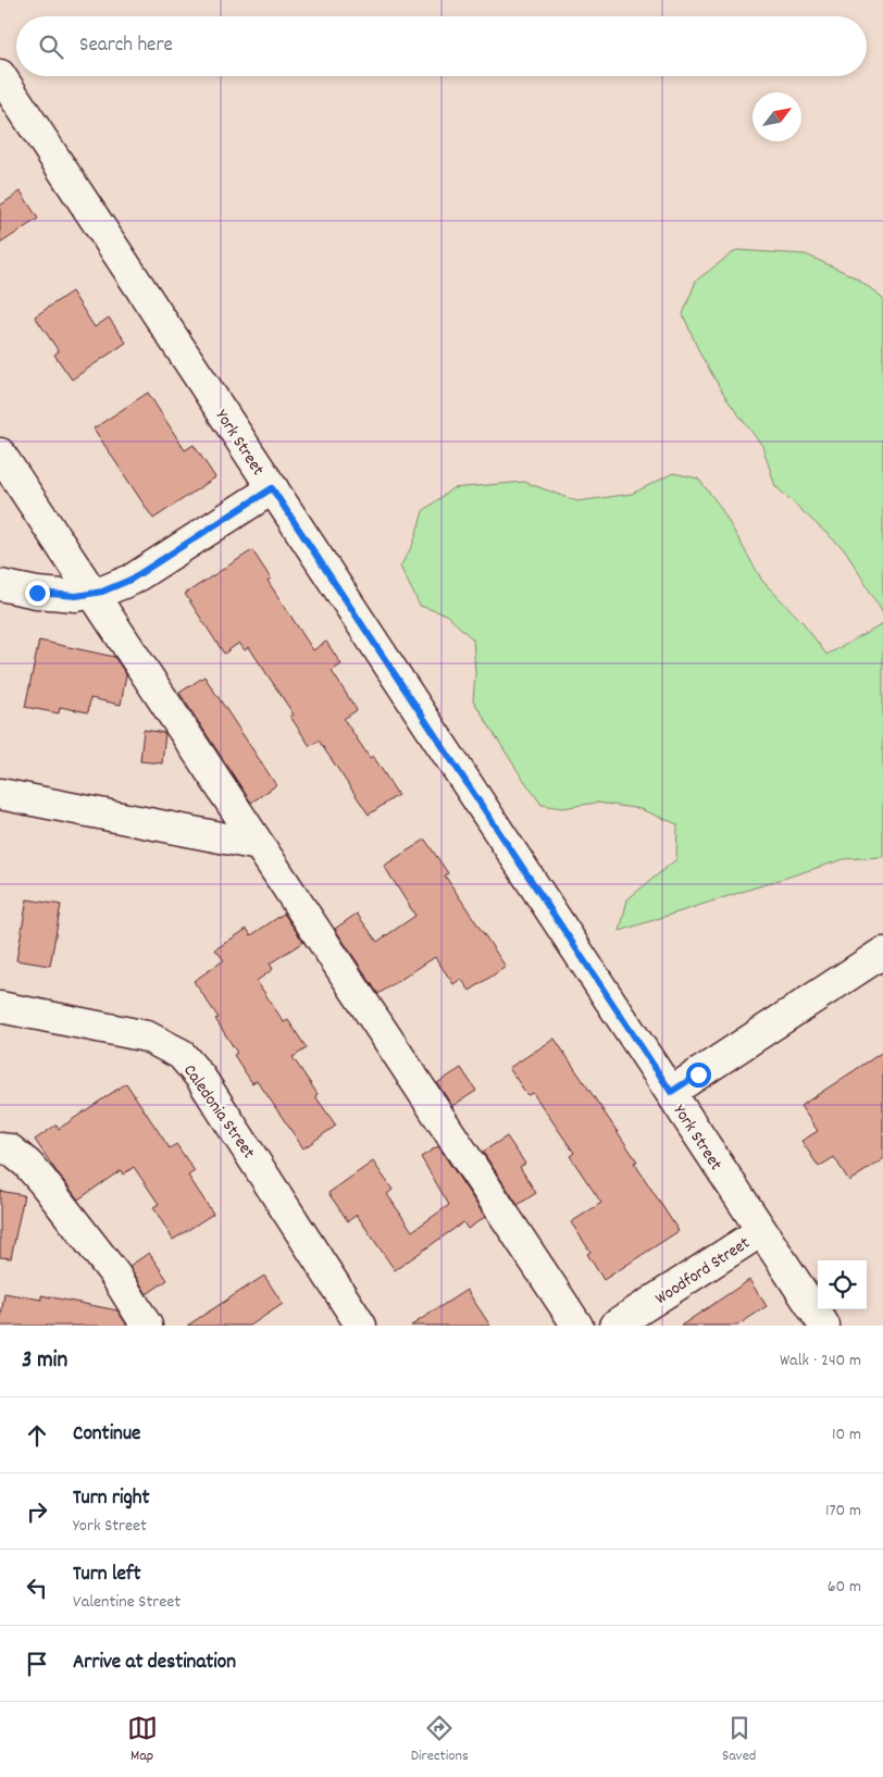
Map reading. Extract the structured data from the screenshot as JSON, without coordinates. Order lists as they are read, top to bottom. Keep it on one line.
{"streets":{"street":["York Street","Caledonia Street","Woodford Street"]},"crossings":[["York Street","Woodford Street"]],"north":"top right","page":{"search":"Search here","heading":["3 min","Walk · 240 m"],"list":[["Continue","10 m"],["Turn right","York Street","170 m"],["Turn left","Valentine Street","60 m"],"Arrive at destination"],"nav":["Map","Directions","Saved"]}}
